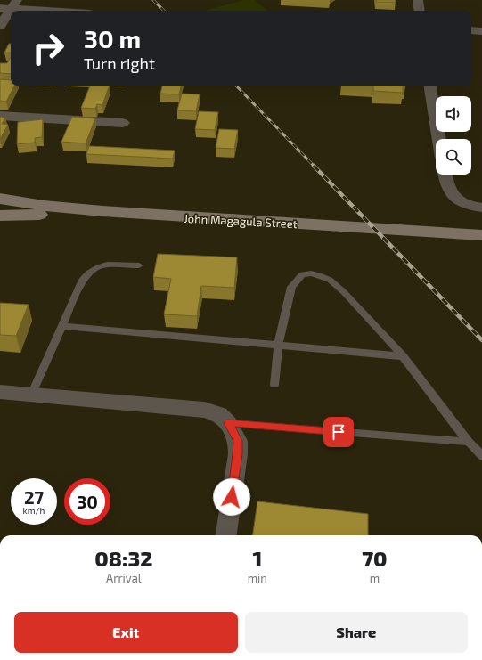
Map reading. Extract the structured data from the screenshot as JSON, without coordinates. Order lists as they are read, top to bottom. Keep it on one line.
{"streets":{"street":["John Magagula Street"]},"page":{"turn":["30 m","Turn right"],"speed":"27 km/h","limit":"30","eta":["08:32","Arrival","1","min","70","m"],"buttons":["Exit","Share"]}}
